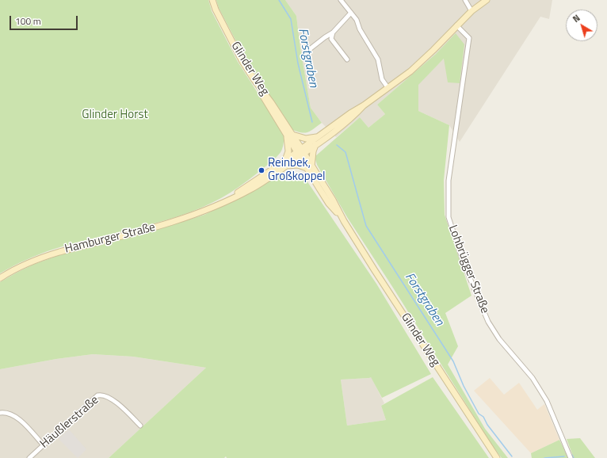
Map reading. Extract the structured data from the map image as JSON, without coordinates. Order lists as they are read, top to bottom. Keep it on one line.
{"streets":{"main road":["Glinder Weg","Hamburger Straße"],"street":["Lohbrügger Straße","Häußlerstraße"]},"crossings":[["Glinder Weg","Hamburger Straße"],["Hamburger Straße","Lohbrügger Straße"]],"water":["Forstgraben"],"parks":["Glinder Horst"],"places":["Reinbek, Großkoppel"],"scale_bar":"100 m","north":"top left"}
